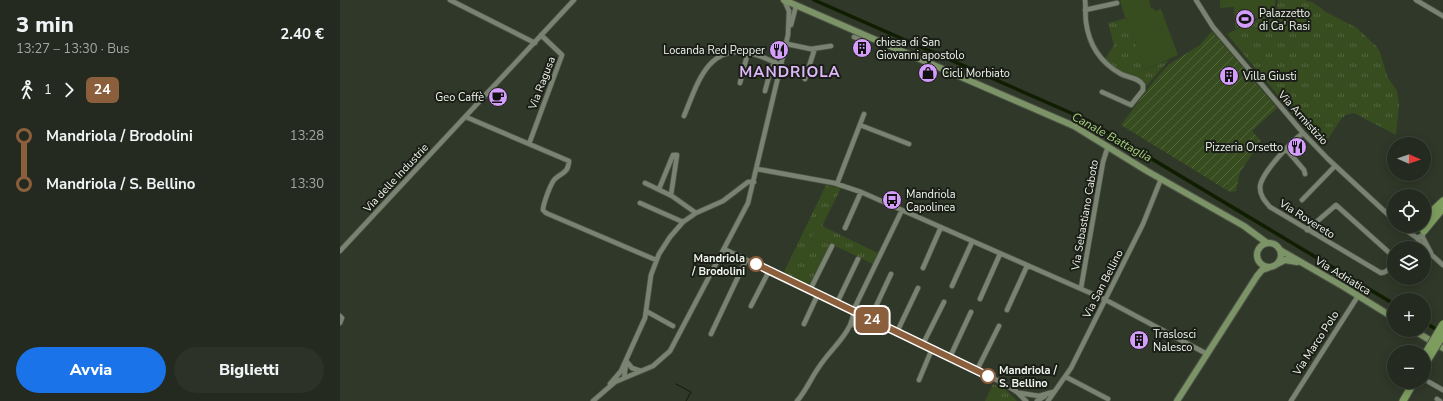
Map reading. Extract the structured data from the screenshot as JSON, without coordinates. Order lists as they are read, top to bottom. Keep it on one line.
{"streets":{"main road":["Via Adriatica"],"street":["Via Ragusa","Via Armistizio","Via delle Industrie","Via Sebastiano Caboto","Via Rovereto","Via San Bellino","Via Marco Polo"]},"crossings":[["Via Ragusa","Via delle Industrie"],["Via Armistizio","Via Rovereto"],["Via Adriatica","Via Marco Polo"]],"districts":["MANDRIOLA"],"water":["Canale Battaglia"],"places":{"sports":["Palazzetto di Ca' Rasi"],"building":["chiesa di San Giovanni apostolo","Villa Giusti","Traslosci Nalesco"],"restaurant":["Locanda Red Pepper","Pizzeria Orsetto"],"shop":["Cicli Morbiato"],"cafe":["Geo Caffè"],"bus stop":["Mandriola Capolinea"],"other":["Mandriola / Brodolini","Mandriola / S. Bellino"]},"lines":["bus line 24"],"north":"right","page":{"heading":["3 min","13:27 – 13:30 · Bus","2.40 €"],"on_map":"24","legs":["1","24"],"list":[{"name":"Mandriola / Brodolini","value":"13:28"},{"name":"Mandriola / S. Bellino","value":"13:30"}],"map_buttons":["+","−"],"buttons":["Avvia","Biglietti"]}}
